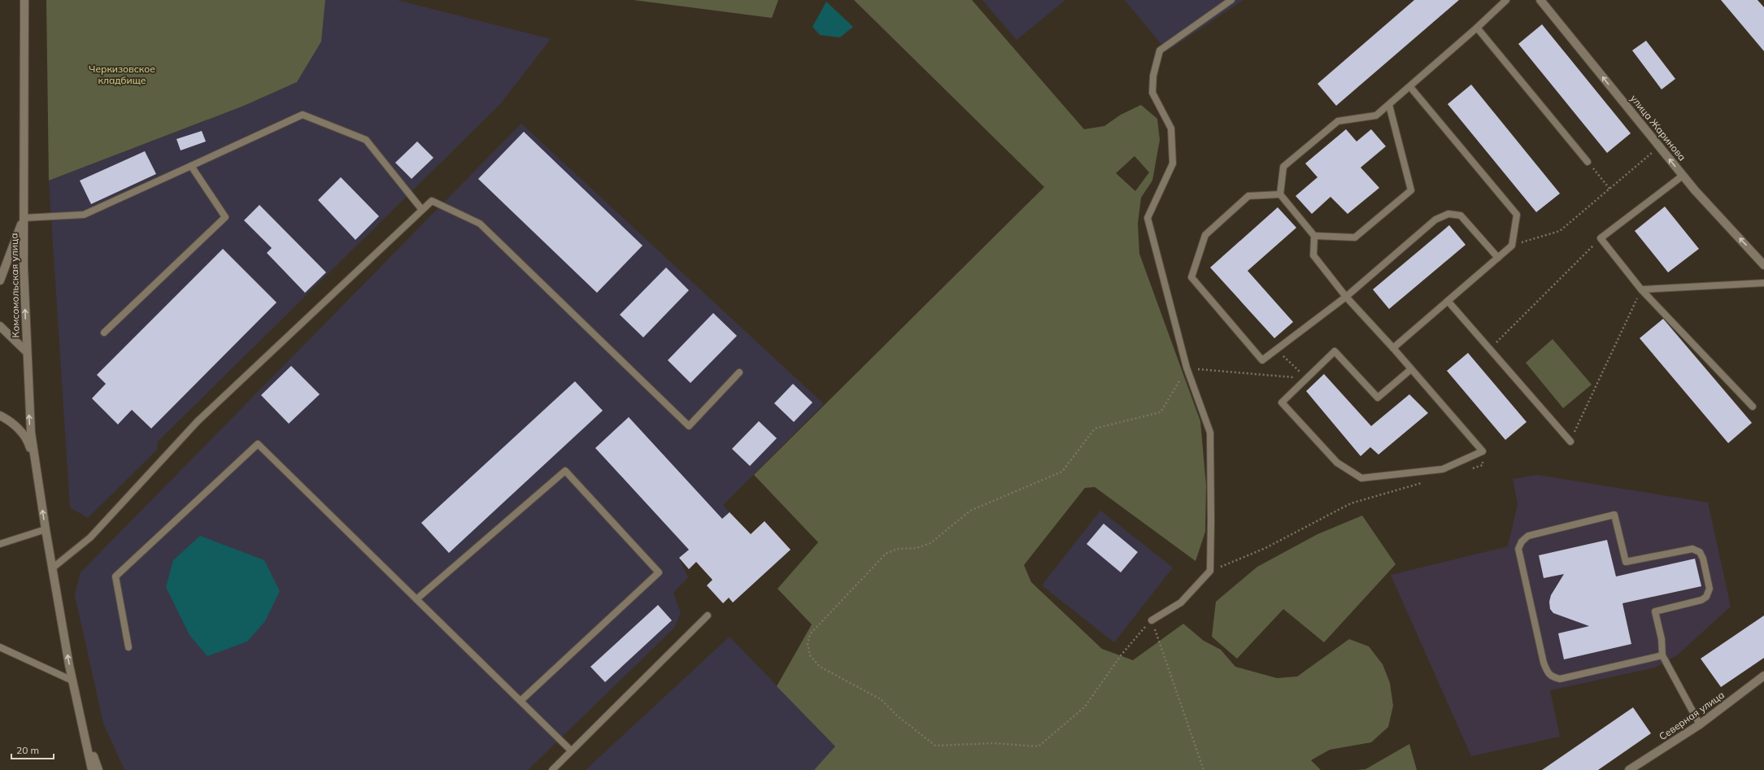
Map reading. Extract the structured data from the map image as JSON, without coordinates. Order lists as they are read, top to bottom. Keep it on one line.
{"streets":{"street":["улица Жаринова","Комсомольская улица","Северная улица"]},"one_way":["улица Жаринова","Комсомольская улица"],"parks":["Черкизовское кладбище"],"scale_bar":"20 m"}
